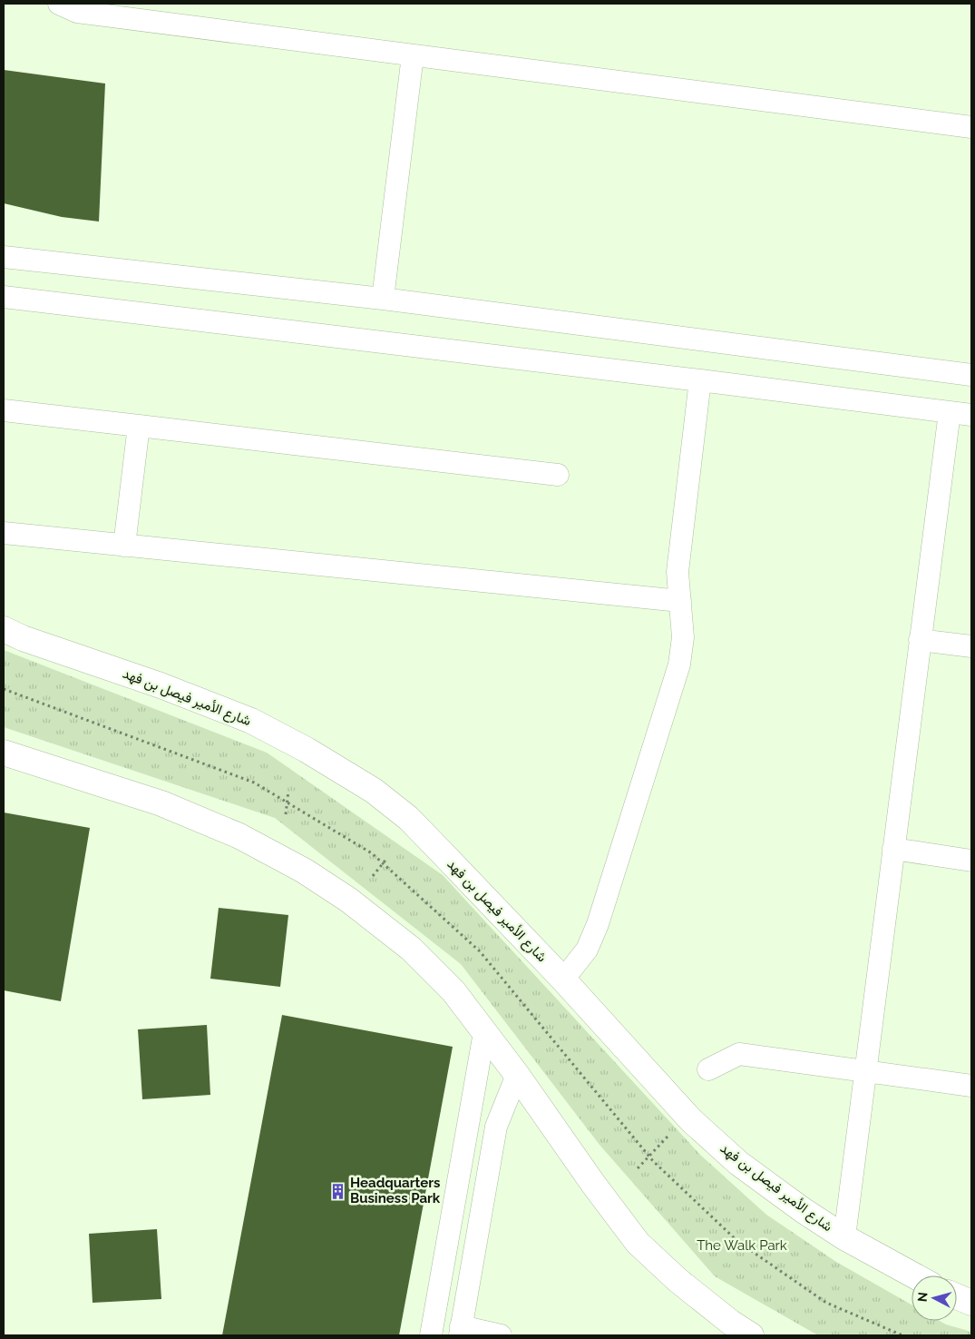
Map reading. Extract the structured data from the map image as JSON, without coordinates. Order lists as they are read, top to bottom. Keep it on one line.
{"streets":{"main road":["شارع الأمير فيصل بن فهد"]},"parks":["The Walk Park"],"places":{"building":["Headquarters Business Park"]},"north":"left"}
